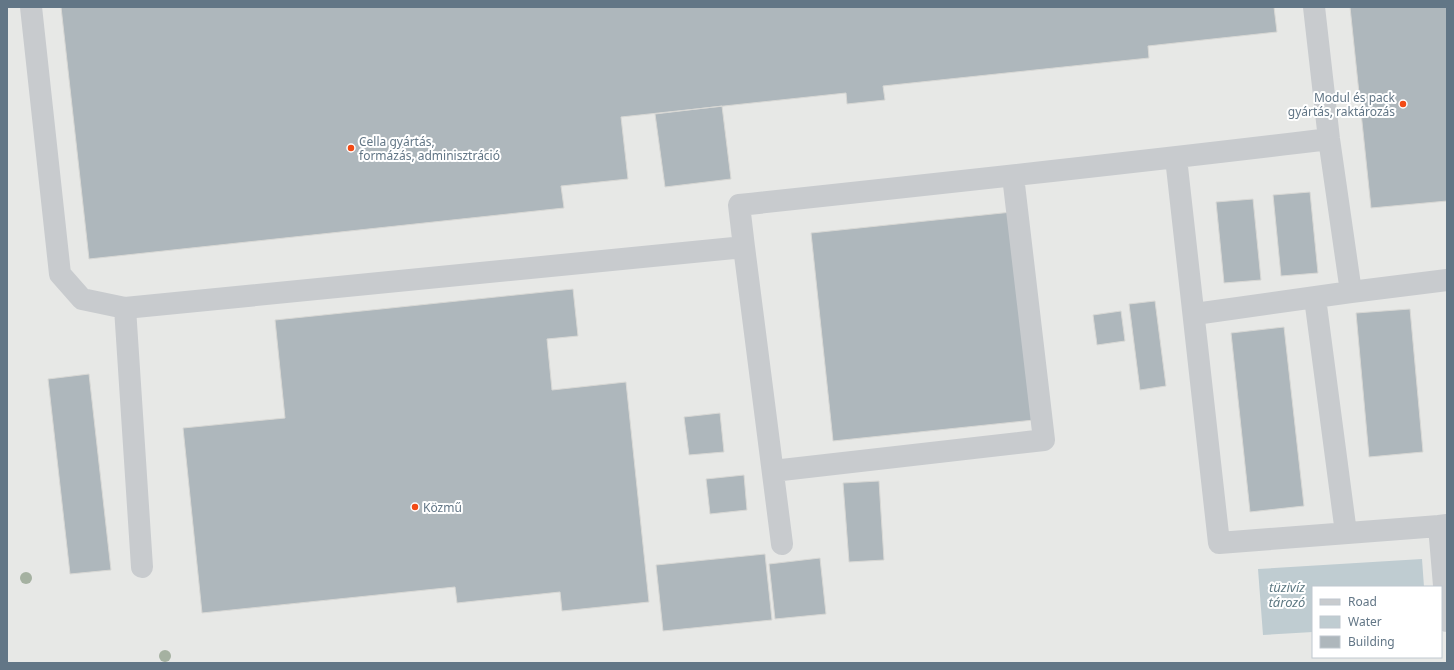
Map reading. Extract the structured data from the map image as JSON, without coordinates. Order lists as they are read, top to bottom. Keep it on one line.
{"water":["tüzivíz tározó"],"places":["Modul és pack gyártás, raktározás","Cella gyártás, formázás, adminisztráció","Közmű"],"legend":["Road","Water","Building"]}
